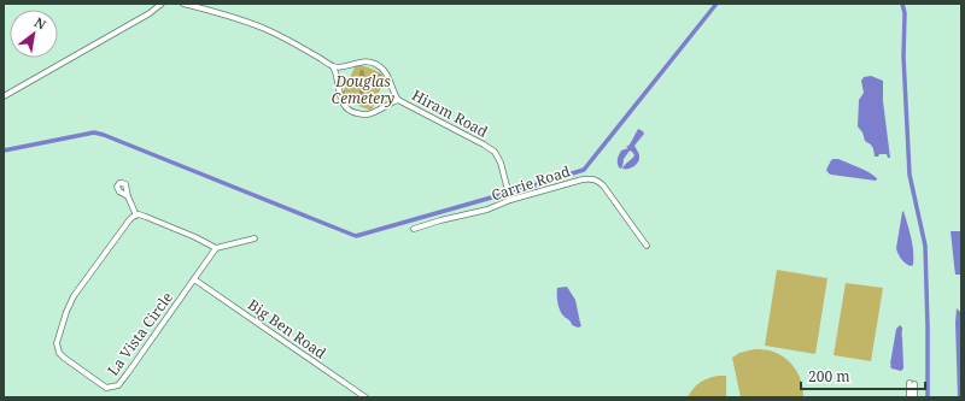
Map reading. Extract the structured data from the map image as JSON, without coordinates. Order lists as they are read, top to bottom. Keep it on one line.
{"streets":{"street":["Hiram Road","Carrie Road","Big Ben Road","La Vista Circle"]},"crossings":[["Hiram Road","Carrie Road"],["Big Ben Road","La Vista Circle"]],"parks":["Douglas Cemetery"],"scale_bar":"200 m","north":"top right"}
